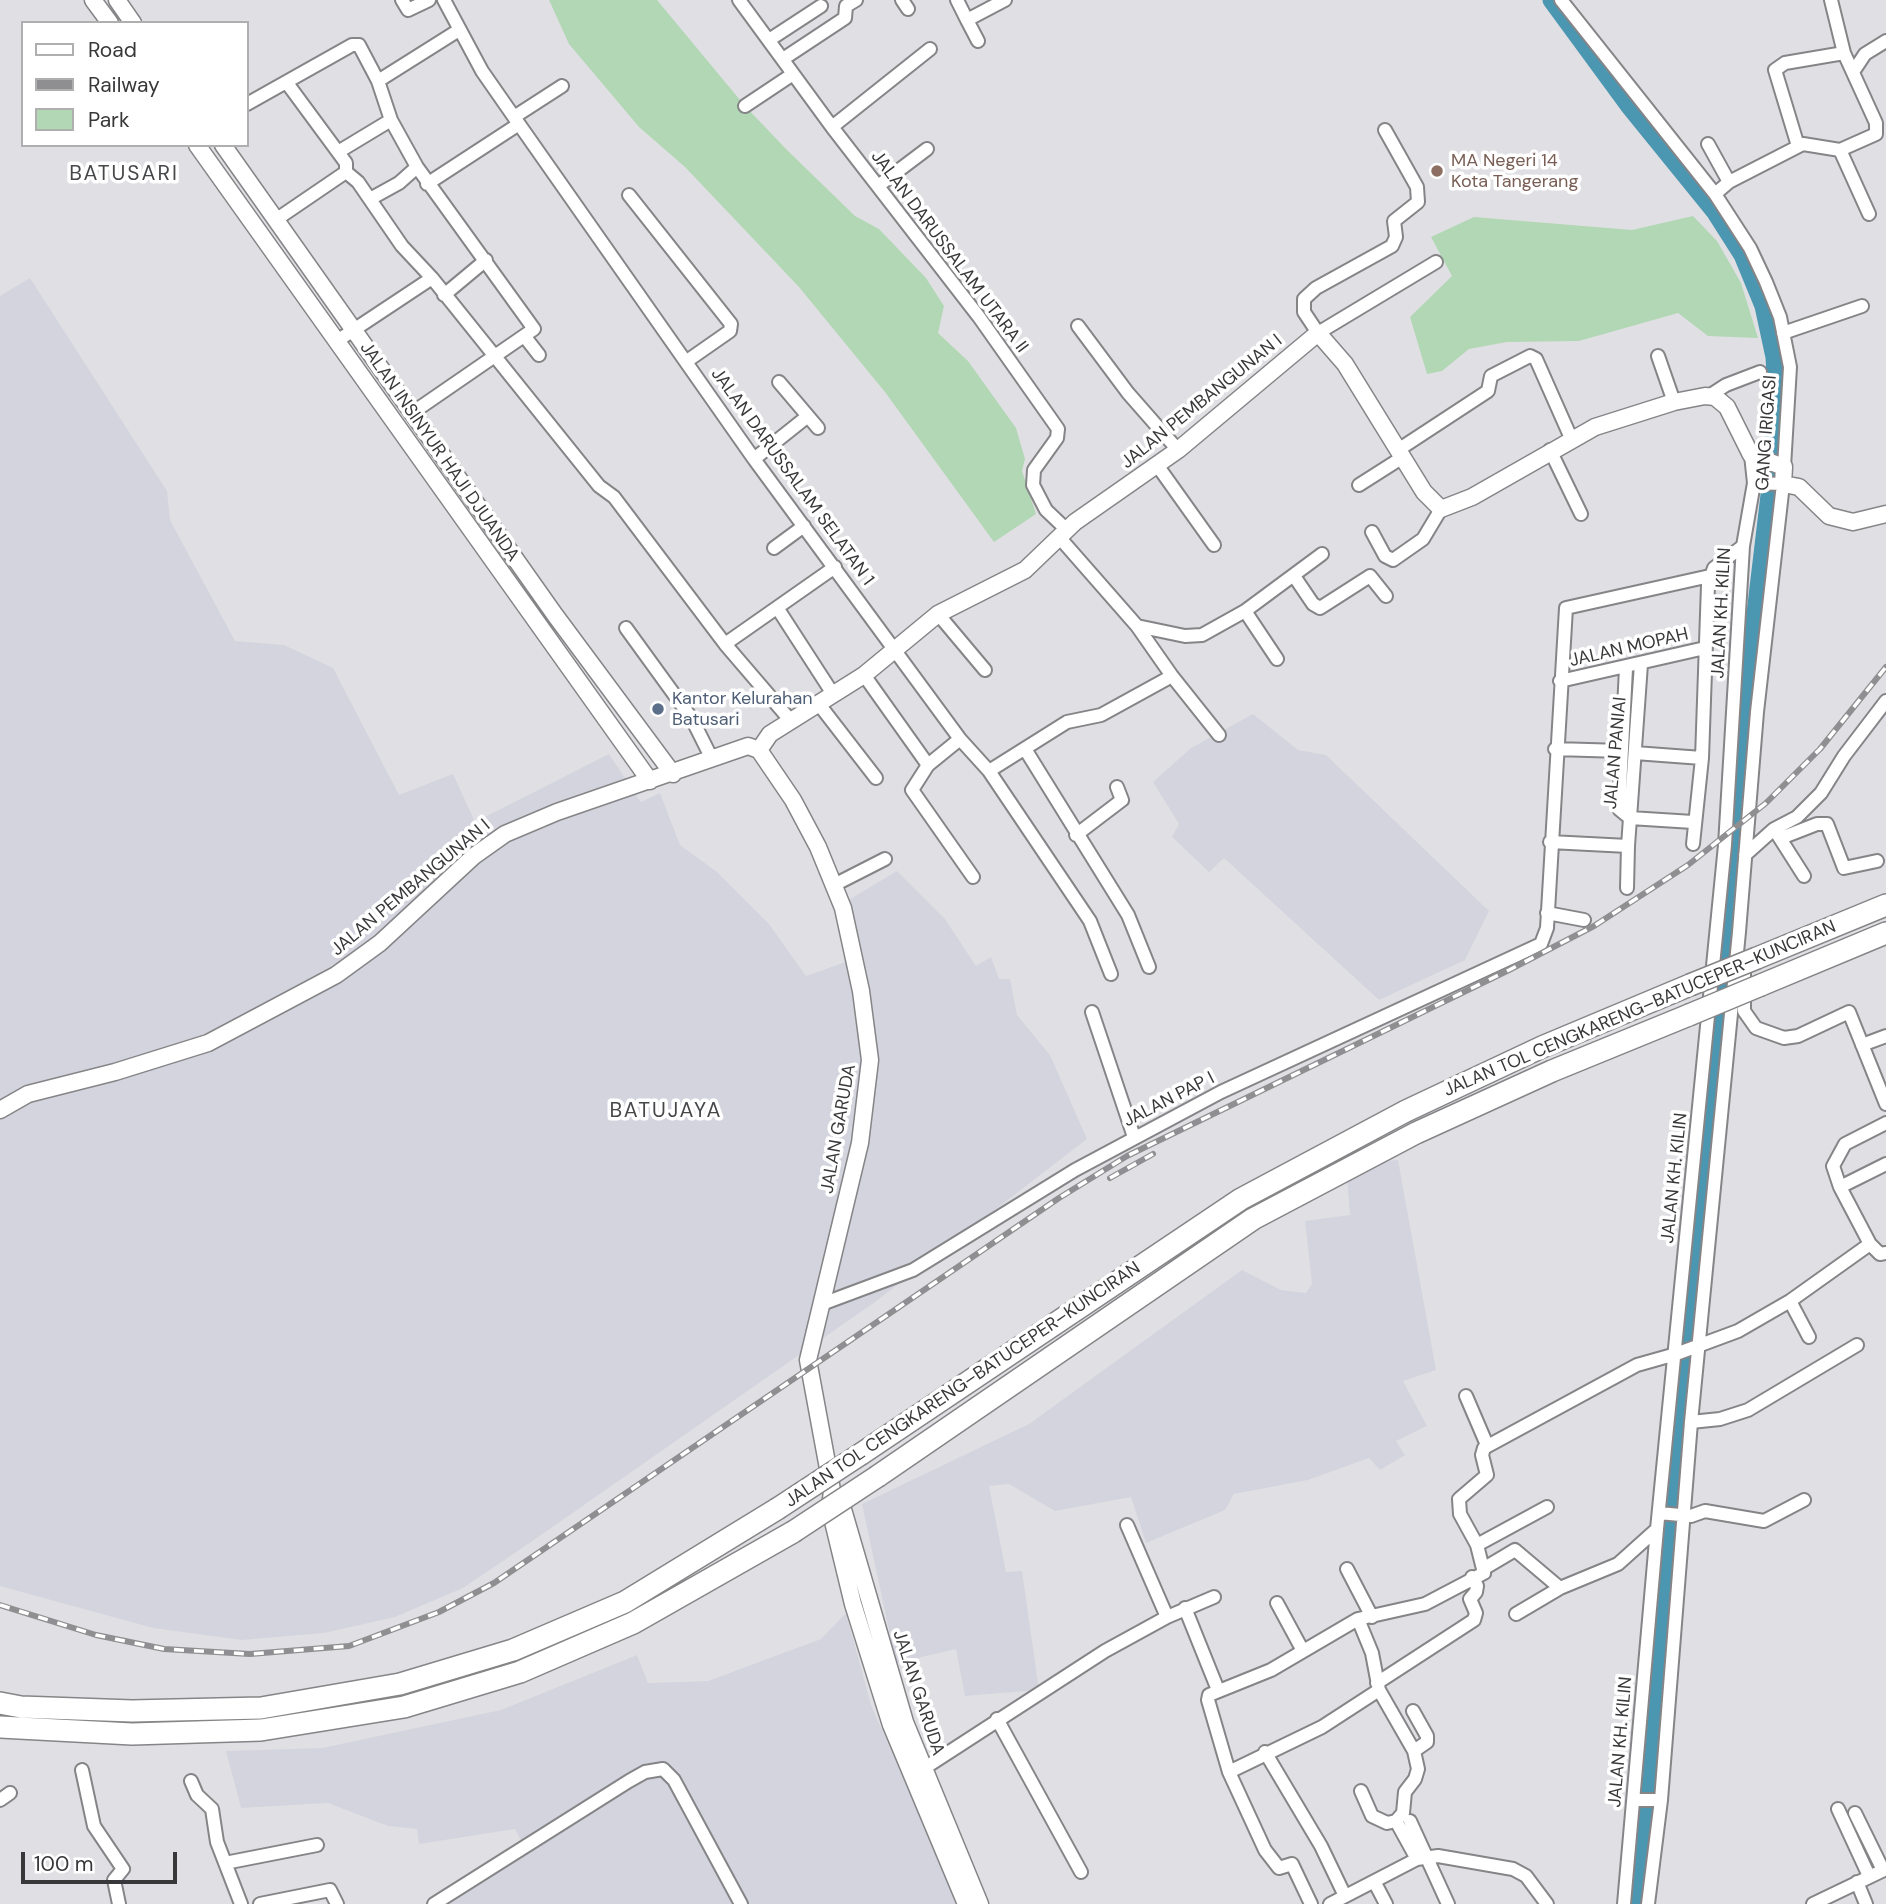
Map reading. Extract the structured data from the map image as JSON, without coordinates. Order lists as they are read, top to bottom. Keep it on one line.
{"streets":{"highway":["JALAN TOL CENGKARENG–BATUCEPER–KUNCIRAN"],"main road":["JALAN PEMBANGUNAN I","GANG IRIGASI","JALAN INSINYUR HAJI DJUANDA","JALAN GARUDA"],"street":["JALAN DARUSSALAM UTARA II","JALAN DARUSSALAM SELATAN 1","JALAN KH. KILIN","JALAN MOPAH","JALAN PANIAI","JALAN PAP I"]},"crossings":[["JALAN DARUSSALAM UTARA II","JALAN PEMBANGUNAN I"],["JALAN PEMBANGUNAN I","JALAN INSINYUR HAJI DJUANDA"],["JALAN PEMBANGUNAN I","JALAN DARUSSALAM SELATAN 1"],["JALAN PEMBANGUNAN I","JALAN GARUDA"],["GANG IRIGASI","JALAN KH. KILIN"],["JALAN MOPAH","JALAN PANIAI"],["JALAN PAP I","JALAN GARUDA"]],"districts":["BATUSARI","BATUJAYA"],"places":["MA Negeri 14 Kota Tangerang","Kantor Kelurahan Batusari"],"legend":["Road","Railway","Park"],"scale_bar":"100 m"}
